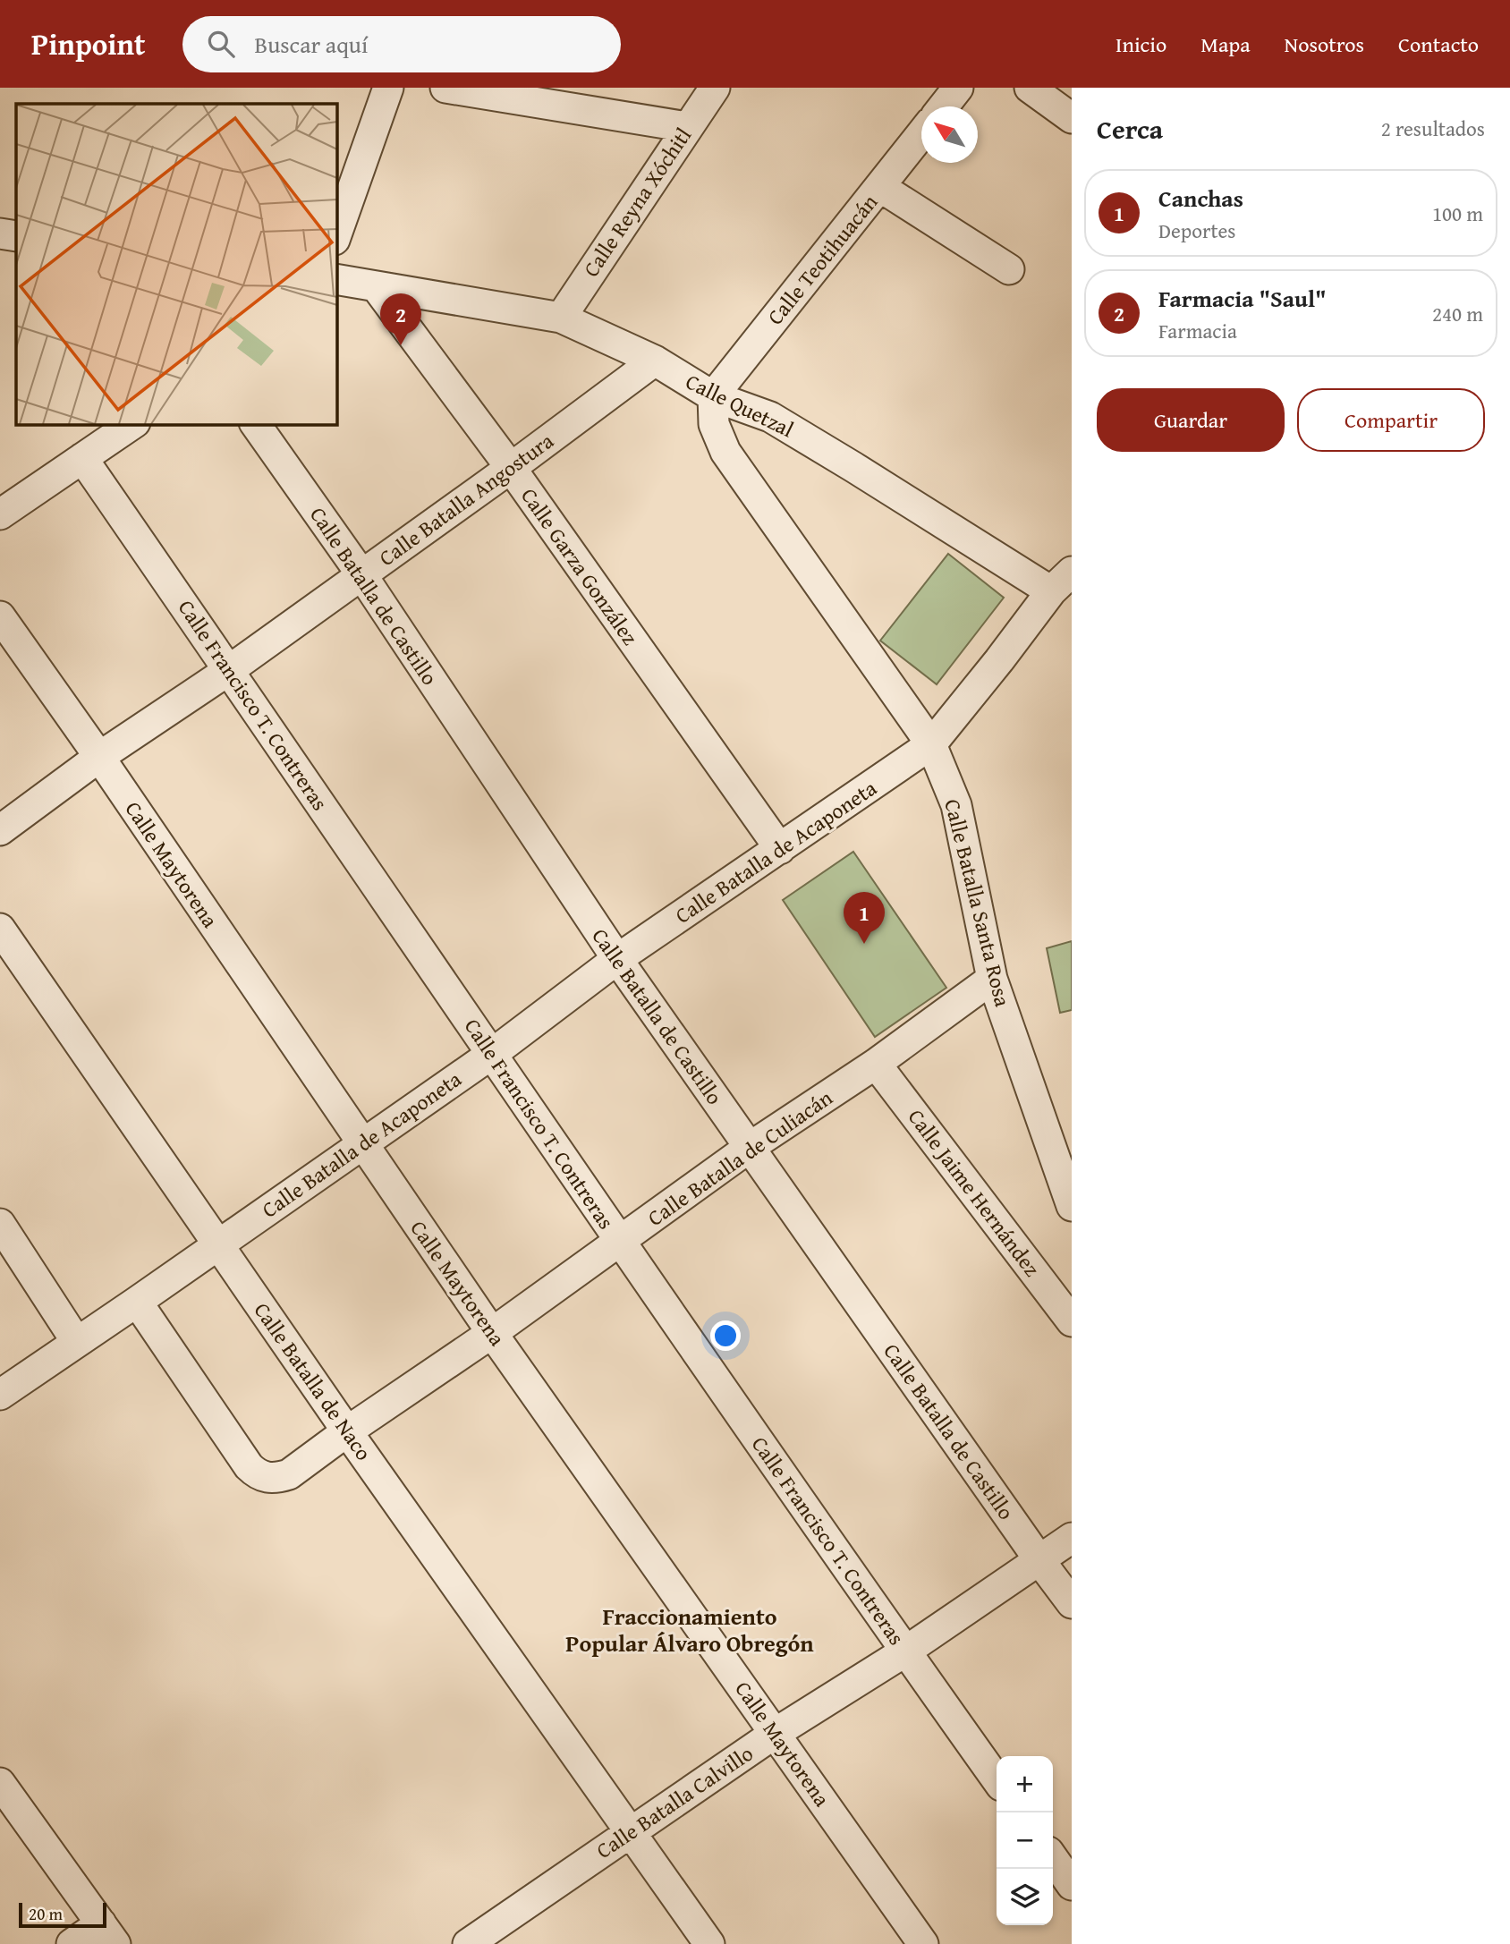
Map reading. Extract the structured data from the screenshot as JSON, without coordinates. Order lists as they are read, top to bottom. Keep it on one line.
{"streets":{"street":["Calle Reyna Xóchitl","Calle Teotihuacán","Calle Quetzal","Calle Batalla Angostura","Calle Garza González","Calle Batalla de Castillo","Calle Francisco T. Contreras","Calle Batalla de Acaponeta","Calle Maytorena","Calle Batalla Santa Rosa","Calle Batalla de Culiacán","Calle Jaime Hernández","Calle Batalla de Naco","Calle Batalla Calvillo"]},"crossings":[["Calle Reyna Xóchitl","Calle Quetzal"],["Calle Teotihuacán","Calle Quetzal"],["Calle Teotihuacán","Calle Batalla Santa Rosa"],["Calle Quetzal","Calle Batalla Angostura"],["Calle Quetzal","Calle Garza González"],["Calle Quetzal","Calle Batalla de Acaponeta"],["Calle Quetzal","Calle Batalla Santa Rosa"],["Calle Batalla Angostura","Calle Garza González"],["Calle Batalla Angostura","Calle Batalla de Castillo"],["Calle Batalla Angostura","Calle Francisco T. Contreras"],["Calle Batalla Angostura","Calle Maytorena"],["Calle Garza González","Calle Batalla de Acaponeta"],["Calle Batalla de Castillo","Calle Batalla de Acaponeta"],["Calle Batalla de Castillo","Calle Batalla de Culiacán"],["Calle Batalla de Castillo","Calle Batalla Calvillo"],["Calle Francisco T. Contreras","Calle Batalla de Acaponeta"],["Calle Francisco T. Contreras","Calle Batalla de Culiacán"],["Calle Francisco T. Contreras","Calle Batalla Calvillo"],["Calle Batalla de Acaponeta","Calle Maytorena"],["Calle Batalla de Acaponeta","Calle Batalla Santa Rosa"],["Calle Batalla de Acaponeta","Calle Batalla de Culiacán"],["Calle Batalla de Acaponeta","Calle Batalla de Naco"],["Calle Maytorena","Calle Batalla de Culiacán"],["Calle Maytorena","Calle Batalla Calvillo"],["Calle Batalla Santa Rosa","Calle Batalla de Culiacán"],["Calle Batalla de Culiacán","Calle Jaime Hernández"],["Calle Batalla de Culiacán","Calle Batalla de Naco"],["Calle Batalla de Naco","Calle Batalla Calvillo"]],"districts":["Fraccionamiento Popular Álvaro Obregón"],"scale_bar":"20 m","north":"top left","page":{"header":"Pinpoint","search":"Buscar aquí","nav":["Inicio","Mapa","Nosotros","Contacto"],"heading":["Cerca","2 resultados"],"list":[{"mark":"1","name":"Canchas","note":"Deportes","value":"100 m"},{"mark":"2","name":"Farmacia \"Saul\"","note":"Farmacia","value":"240 m"}],"pins":["2","1"],"buttons":["Guardar","Compartir"],"map_buttons":["+","−"],"scale":"20 m"}}
